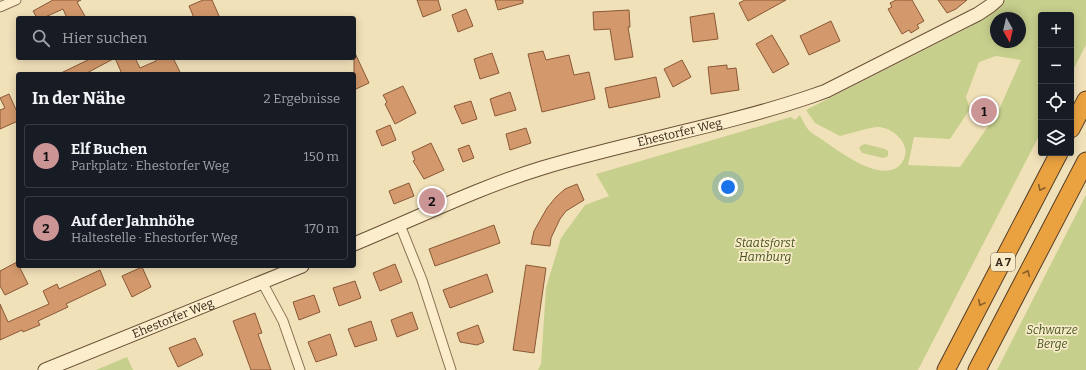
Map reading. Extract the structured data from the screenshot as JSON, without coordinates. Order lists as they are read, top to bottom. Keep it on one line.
{"streets":{"highway":["A 7"],"main road":["Ehestorfer Weg"]},"parks":["Staatsforst Hamburg","Schwarze Berge"],"north":"bottom","page":{"map_buttons":["+","−"],"search":"Hier suchen","heading":["In der Nähe","2 Ergebnisse"],"pins":["1","2"],"list":[{"mark":"1","name":"Elf Buchen","note":"Parkplatz · Ehestorfer Weg","value":"150 m"},{"mark":"2","name":"Auf der Jahnhöhe","note":"Haltestelle · Ehestorfer Weg","value":"170 m"}]}}
